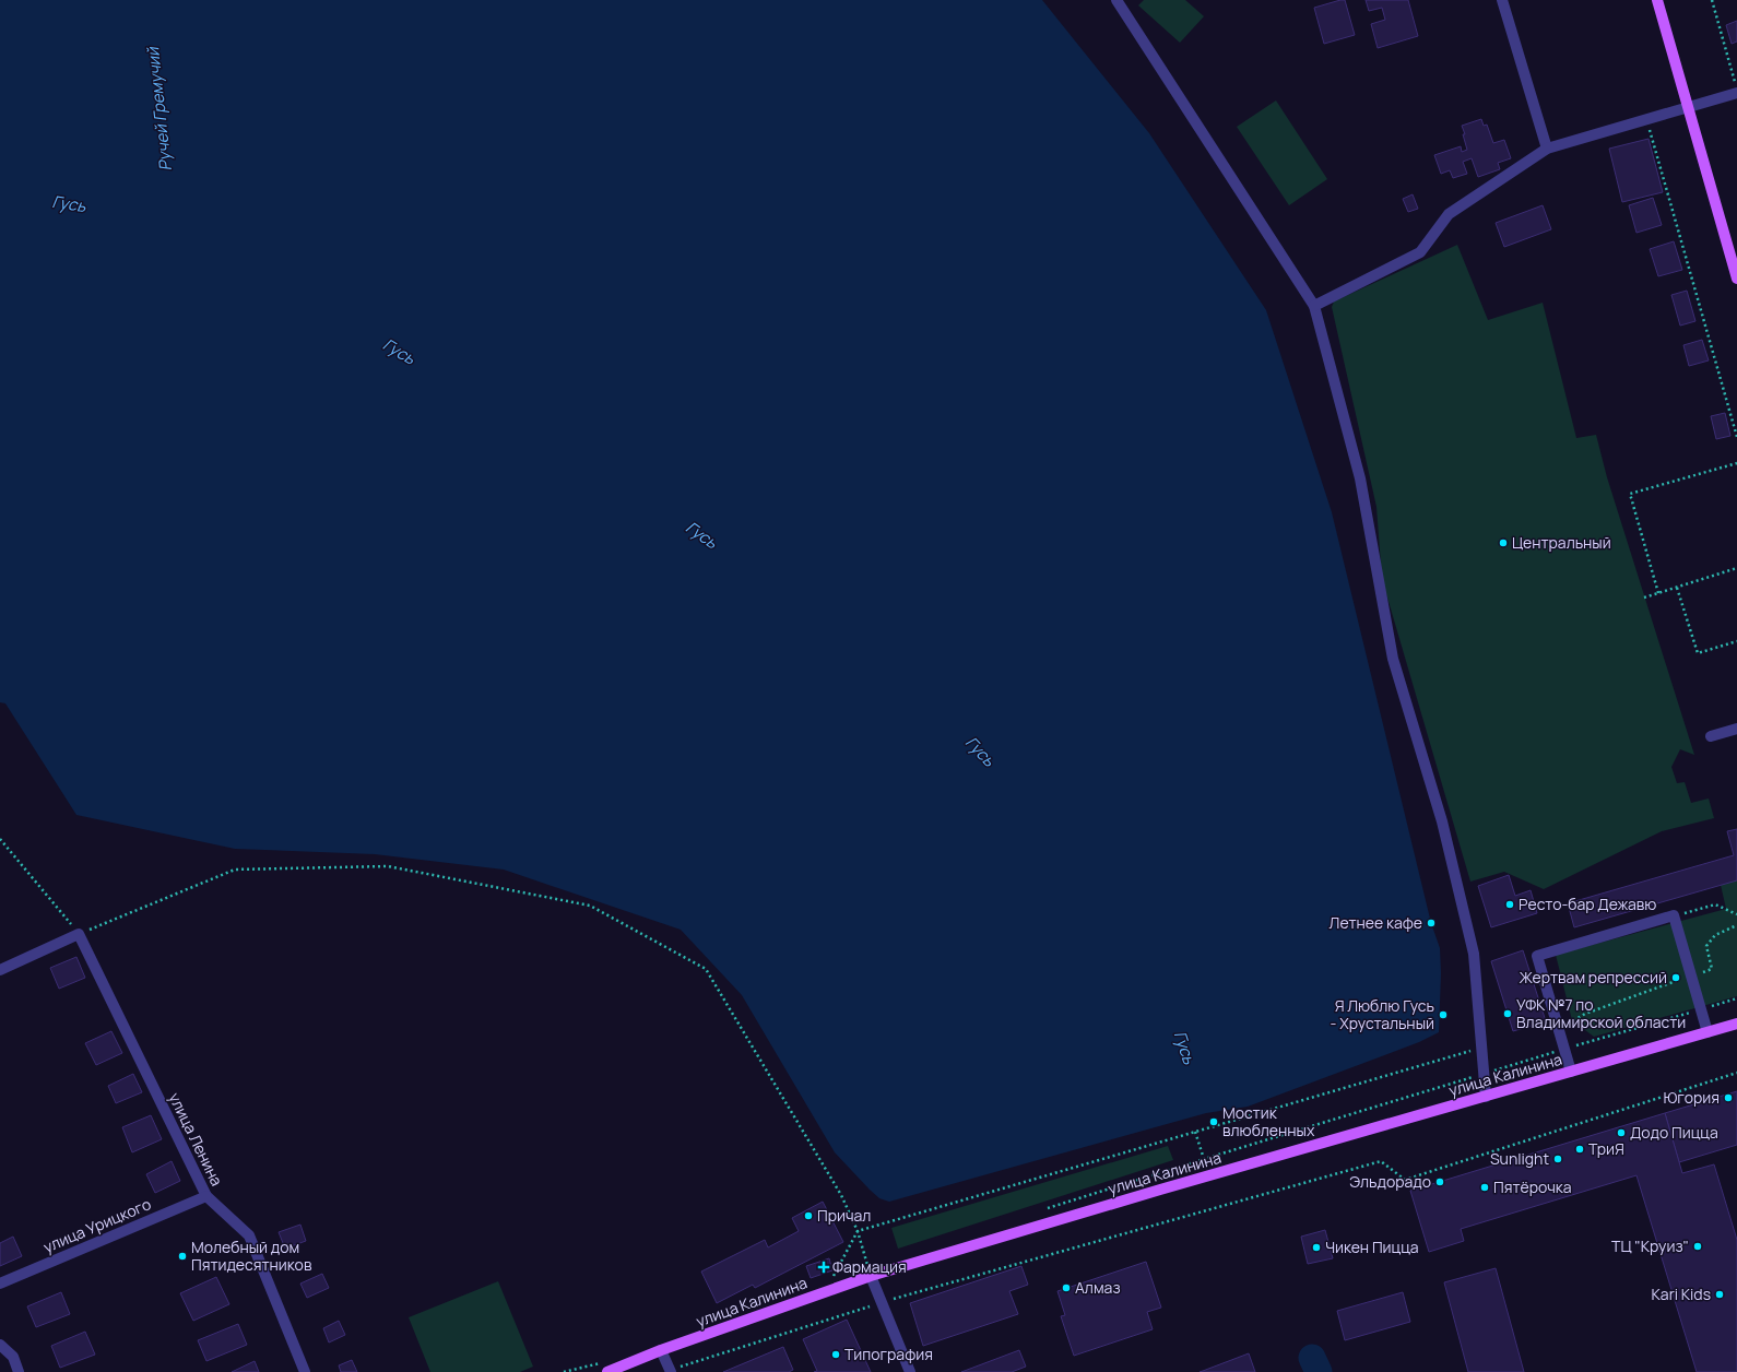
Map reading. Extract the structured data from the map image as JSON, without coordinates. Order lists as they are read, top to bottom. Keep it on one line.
{"streets":{"main road":["улица Калинина"],"street":["улица Ленина","улица Урицкого"]},"crossings":[["улица Ленина","улица Урицкого"]],"water":["Ручей Гремучий","Гусь"],"places":{"other":["Центральный","Ресто-бар Дежавю","Летнее кафе","Жертвам репрессий","УФК №7 по Владимирской области","Я Люблю Гусь - Хрустальный","Югория","Мостик влюбленных","Додо Пицца","ТриЯ","Sunlight","Эльдорадо","Пятёрочка","Причал","ТЦ \"Круиз\"","Чикен Пицца","Молебный дом Пятидесятников","Алмаз","Kari Kids","Типография"],"health":["Фармация"]}}
